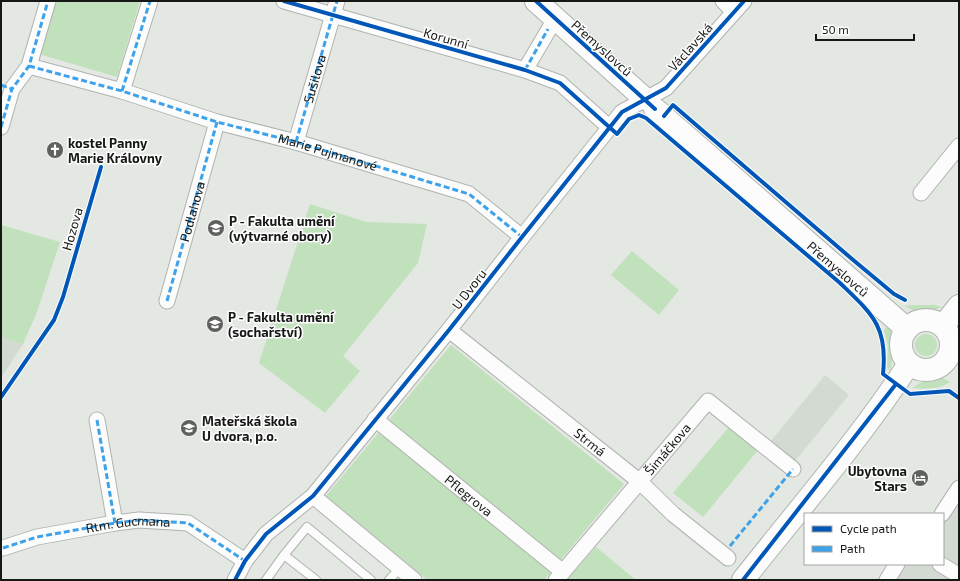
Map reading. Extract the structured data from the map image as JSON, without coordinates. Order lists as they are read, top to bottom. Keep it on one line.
{"streets":{"street":["Korunní","Václavská","Přemyslovců","Sušilova","Marie Pujmanové","Podlahova","U Dvoru","Strmá","Šimáčkova","Pflegrova","Rtm. Gucmana"],"cycle path":["Hozova"]},"crossings":[["Korunní","Sušilova"],["Korunní","U Dvoru"],["Václavská","Přemyslovců"],["Václavská","U Dvoru"],["Přemyslovců","U Dvoru"],["Sušilova","Marie Pujmanové"],["Marie Pujmanové","Podlahova"],["Marie Pujmanové","U Dvoru"],["U Dvoru","Strmá"],["U Dvoru","Pflegrova"],["U Dvoru","Rtm. Gucmana"],["Strmá","Šimáčkova"],["Šimáčkova","Pflegrova"]],"places":{"church":["kostel Panny Marie Královny"],"school or university":["P - Fakulta umění (výtvarné obory)","P - Fakulta umění (sochařství)","Mateřská škola U dvora, p.o."],"hotel":["Ubytovna Stars"]},"legend":["Cycle path","Path"],"scale_bar":"50 m"}
